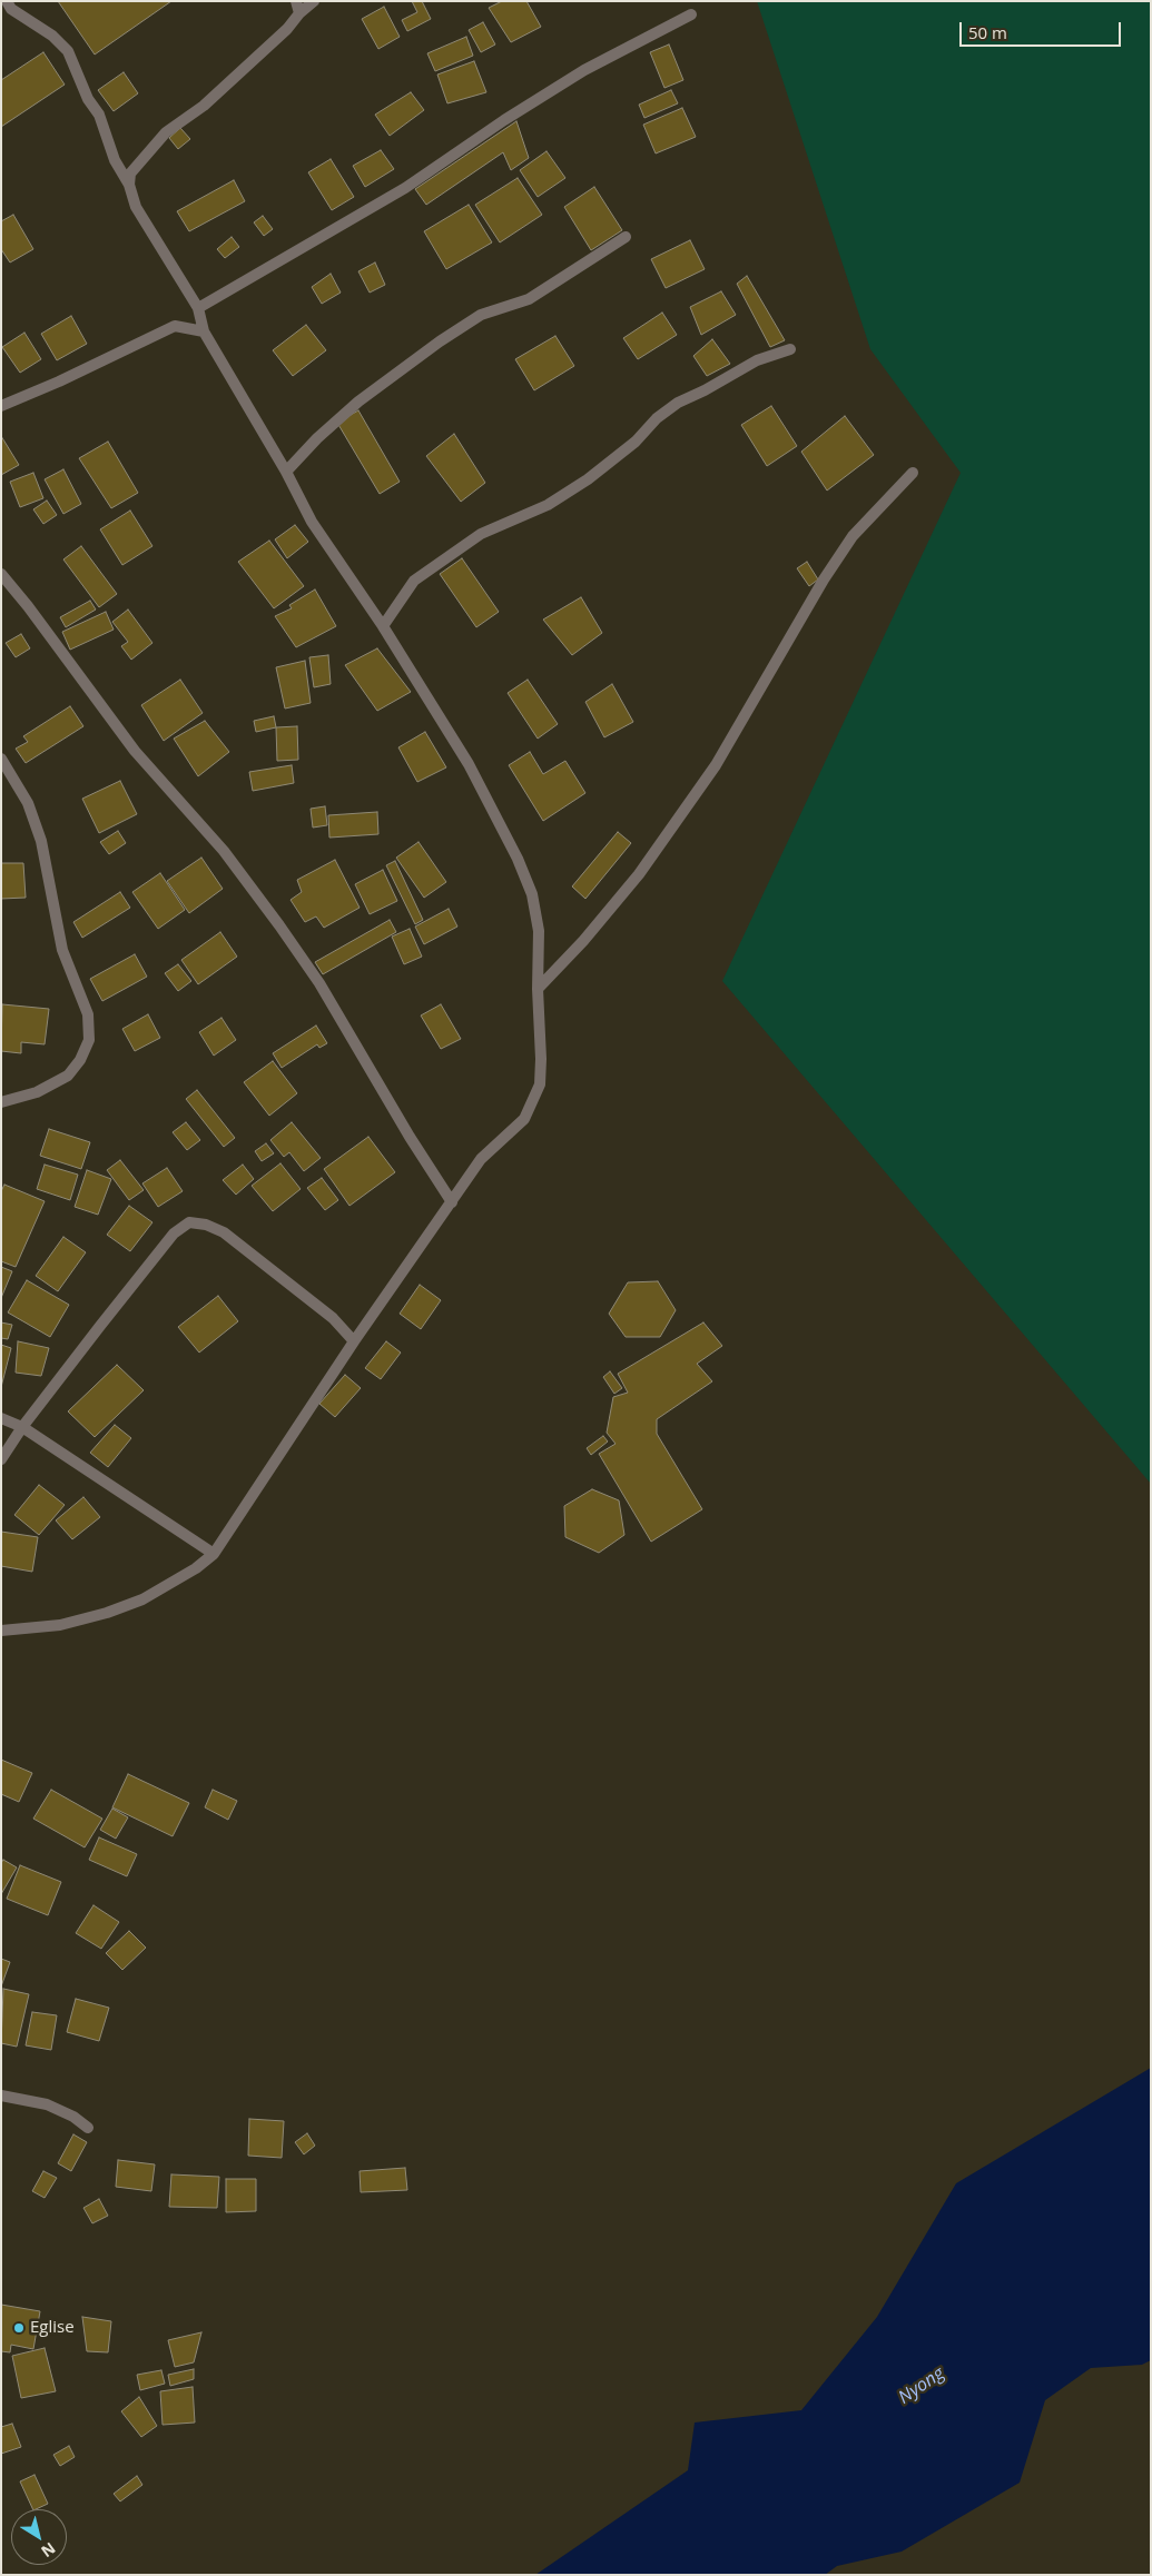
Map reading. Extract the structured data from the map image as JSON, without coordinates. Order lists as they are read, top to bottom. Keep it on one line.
{"water":["Nyong"],"places":["Eglise"],"scale_bar":"50 m","north":"bottom right"}
